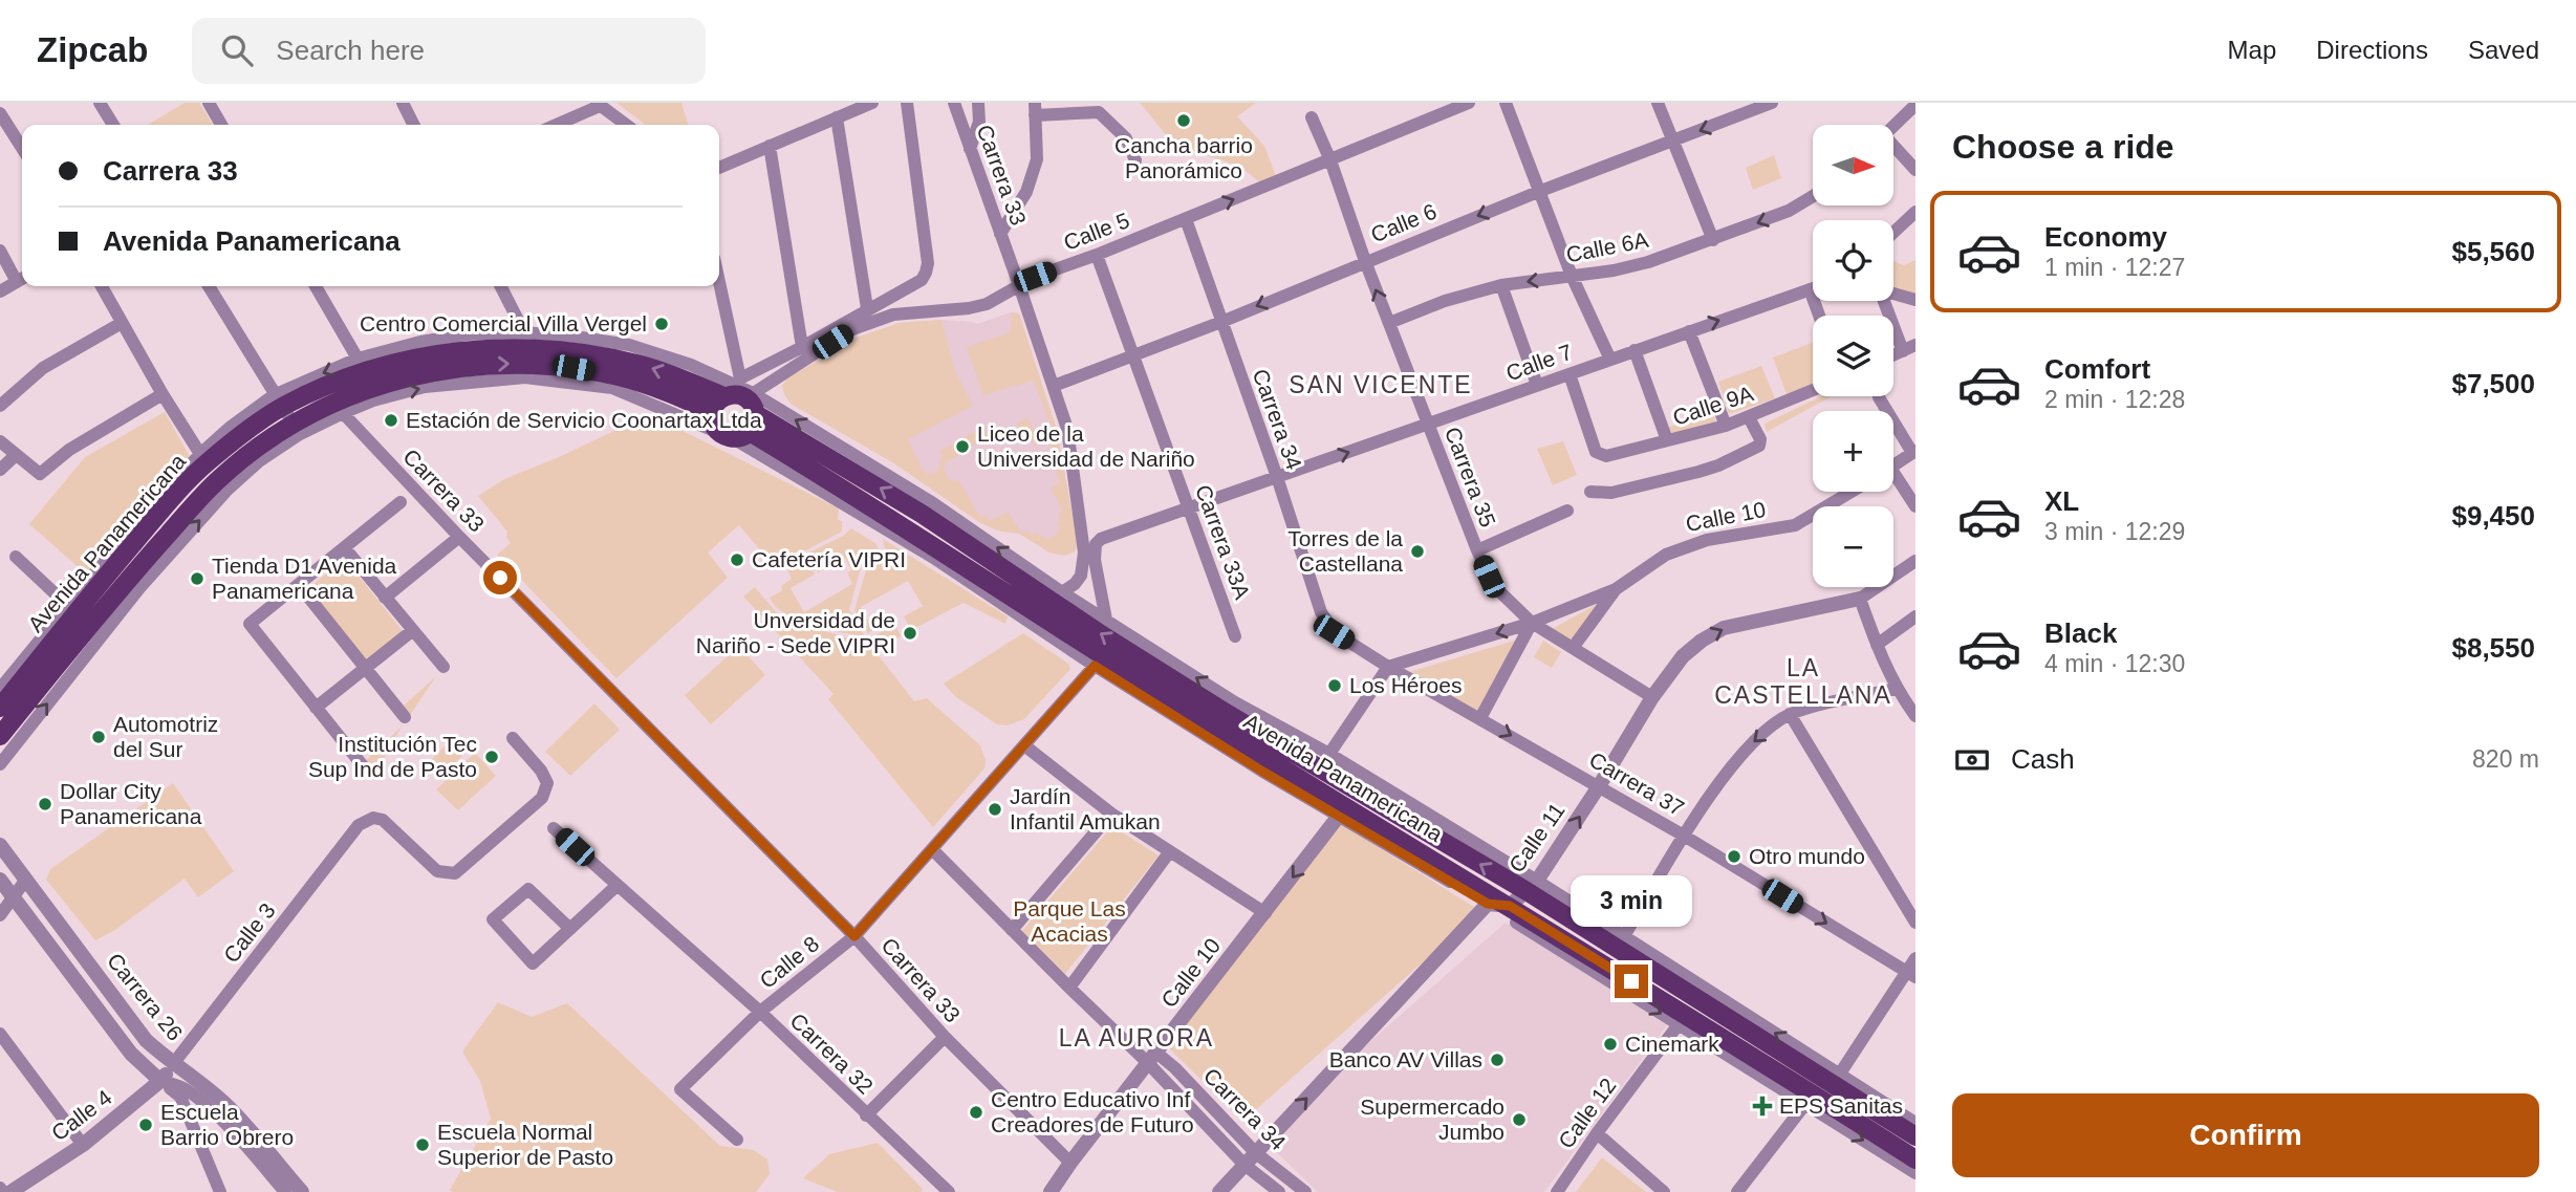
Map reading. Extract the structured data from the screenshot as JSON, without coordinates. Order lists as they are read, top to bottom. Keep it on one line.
{"streets":{"main road":["Avenida Panamericana"],"street":["Carrera 33","Calle 6","Calle 5","Calle 6A","Calle 7","Calle 9A","Carrera 34","Carrera 35","Calle 10","Carrera 33A","Carrera 37","Calle 11","Calle 3","Calle 8","Carrera 26","Carrera 32","Calle 12","Calle 4"]},"crossings":[["Carrera 33","Calle 6"],["Carrera 33","Calle 5"],["Carrera 33","Calle 10"],["Carrera 33","Calle 8"],["Calle 6","Carrera 34"],["Calle 6","Carrera 35"],["Calle 6","Carrera 33A"],["Calle 5","Carrera 34"],["Calle 5","Carrera 35"],["Calle 5","Carrera 33A"],["Calle 5","Avenida Panamericana"],["Calle 6A","Carrera 35"],["Calle 7","Calle 9A"],["Calle 7","Carrera 34"],["Calle 7","Carrera 35"],["Calle 7","Carrera 33A"],["Carrera 34","Calle 10"],["Carrera 34","Carrera 37"],["Carrera 34","Calle 8"],["Carrera 35","Calle 10"],["Carrera 35","Calle 11"],["Avenida Panamericana","Calle 11"],["Carrera 37","Calle 11"],["Calle 3","Carrera 26"],["Calle 3","Calle 4"],["Calle 8","Carrera 32"],["Carrera 26","Calle 4"]],"one_way":["Calle 6","Calle 6A","Carrera 37"],"districts":["SAN VICENTE","LA CASTELLANA","LA AURORA"],"parks":["Parque Las Acacias"],"places":{"other":["Cancha barrio Panorámico","Centro Comercial Villa Vergel","Estación de Servicio Coonartax Ltda","Liceo de la Universidad de Nariño","Torres de la Castellana","Cafetería VIPRI","Tienda D1 Avenida Panamericana","Unversidad de Nariño - Sede VIPRI","Los Héroes","Automotriz del Sur","Institución Tec Sup Ind de Pasto","Dollar City Panamericana","Jardín Infantil Amukan","Otro mundo","Cinemark","Banco AV Villas","Centro Educativo Inf Creadores de Futuro","Supermercado Jumbo","Escuela Barrio Obrero","Escuela Normal Superior de Pasto"],"health":["EPS Sanitas"]},"north":"right","page":{"header":"Zipcab","search":"Search here","nav":["Map","Directions","Saved"],"heading":"Choose a ride","map_buttons":["+","−"],"banner":["Carrera 33","Avenida Panamericana"],"list":[{"name":"Economy","note":"1 min · 12:27","value":"$5,560"},{"name":"Comfort","note":"2 min · 12:28","value":"$7,500"},{"name":"XL","note":"3 min · 12:29","value":"$9,450"},{"name":"Black","note":"4 min · 12:30","value":"$8,550"}],"pay":["Cash","820 m"],"bubble":"3 min","buttons":"Confirm"}}
